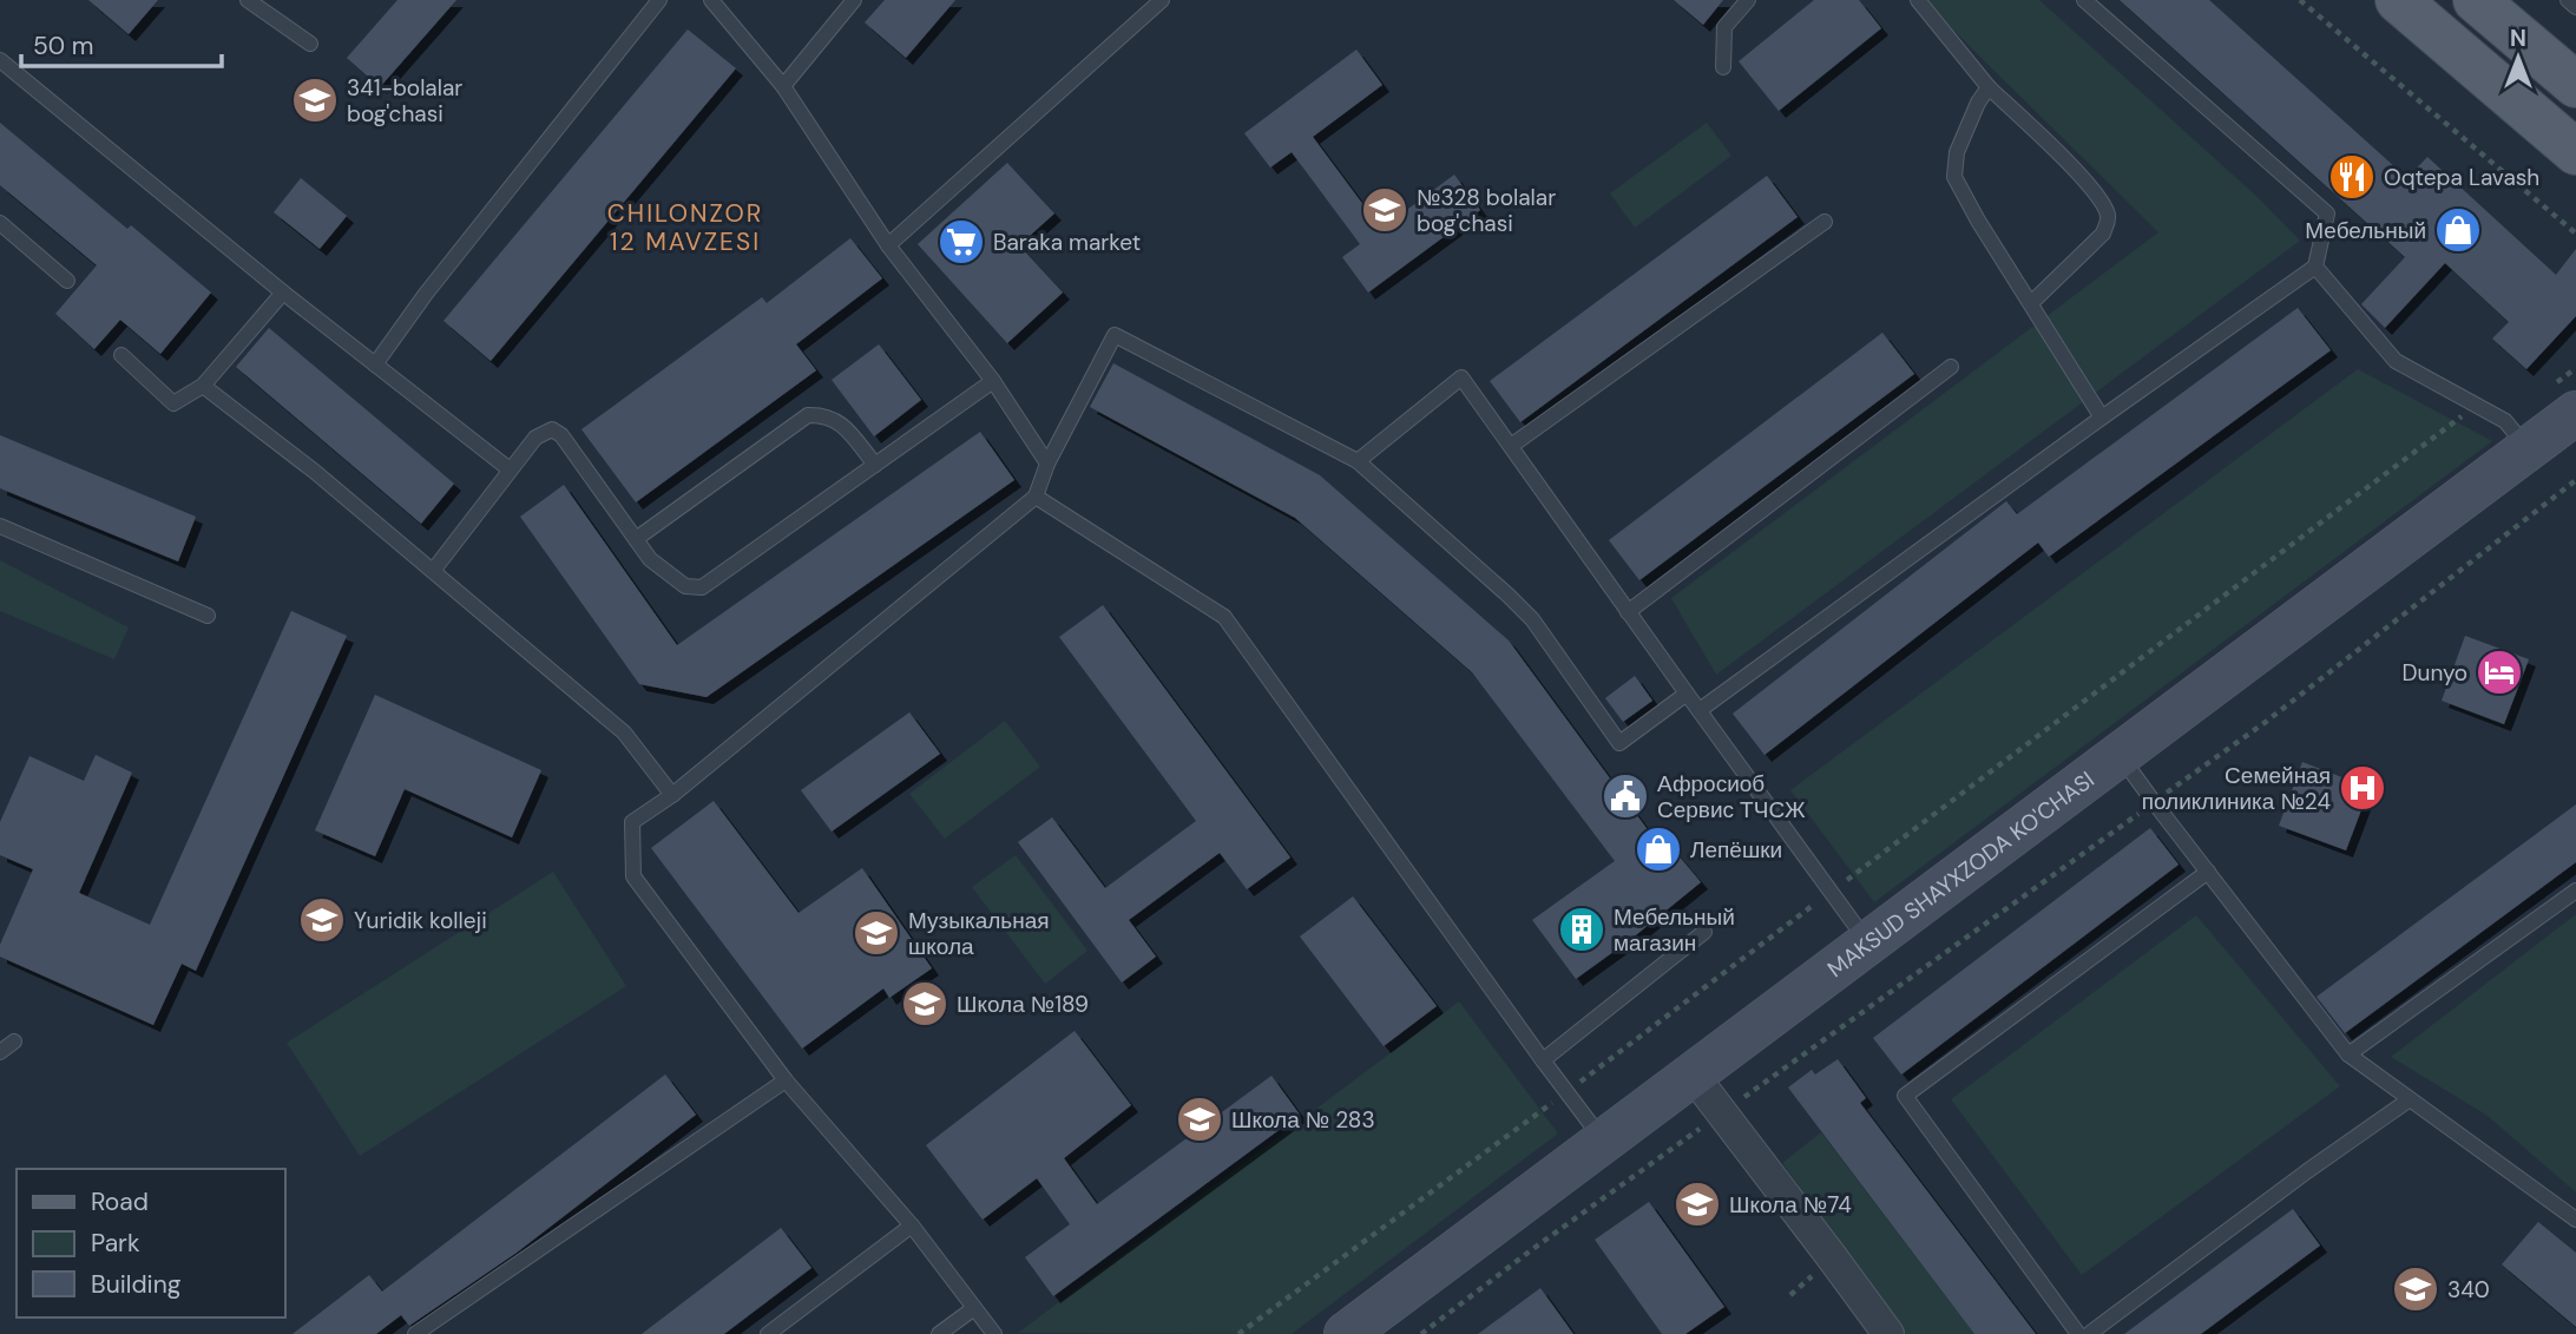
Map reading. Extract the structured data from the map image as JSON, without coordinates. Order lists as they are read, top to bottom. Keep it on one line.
{"streets":{"street":["MAKSUD SHAYXZODA KO'CHASI"]},"districts":["CHILONZOR 12 MAVZESI"],"places":{"school or university":["341-bolalar bog'chasi","№328 bolalar bog'chasi","Yuridik kolleji","Музыкальная школа","Школа №189","Школа № 283","Школа №74","340"],"restaurant":["Oqtepa Lavash"],"shop":["Мебельный","Лепёшки"],"supermarket":["Baraka market"],"hotel":["Dunyo"],"hospital":["Семейная поликлиника №24"],"public building":["Афросиоб Сервис ТЧСЖ"],"building":["Мебельный магазин"]},"legend":["Road","Park","Building"],"scale_bar":"50 m","north":"top"}
